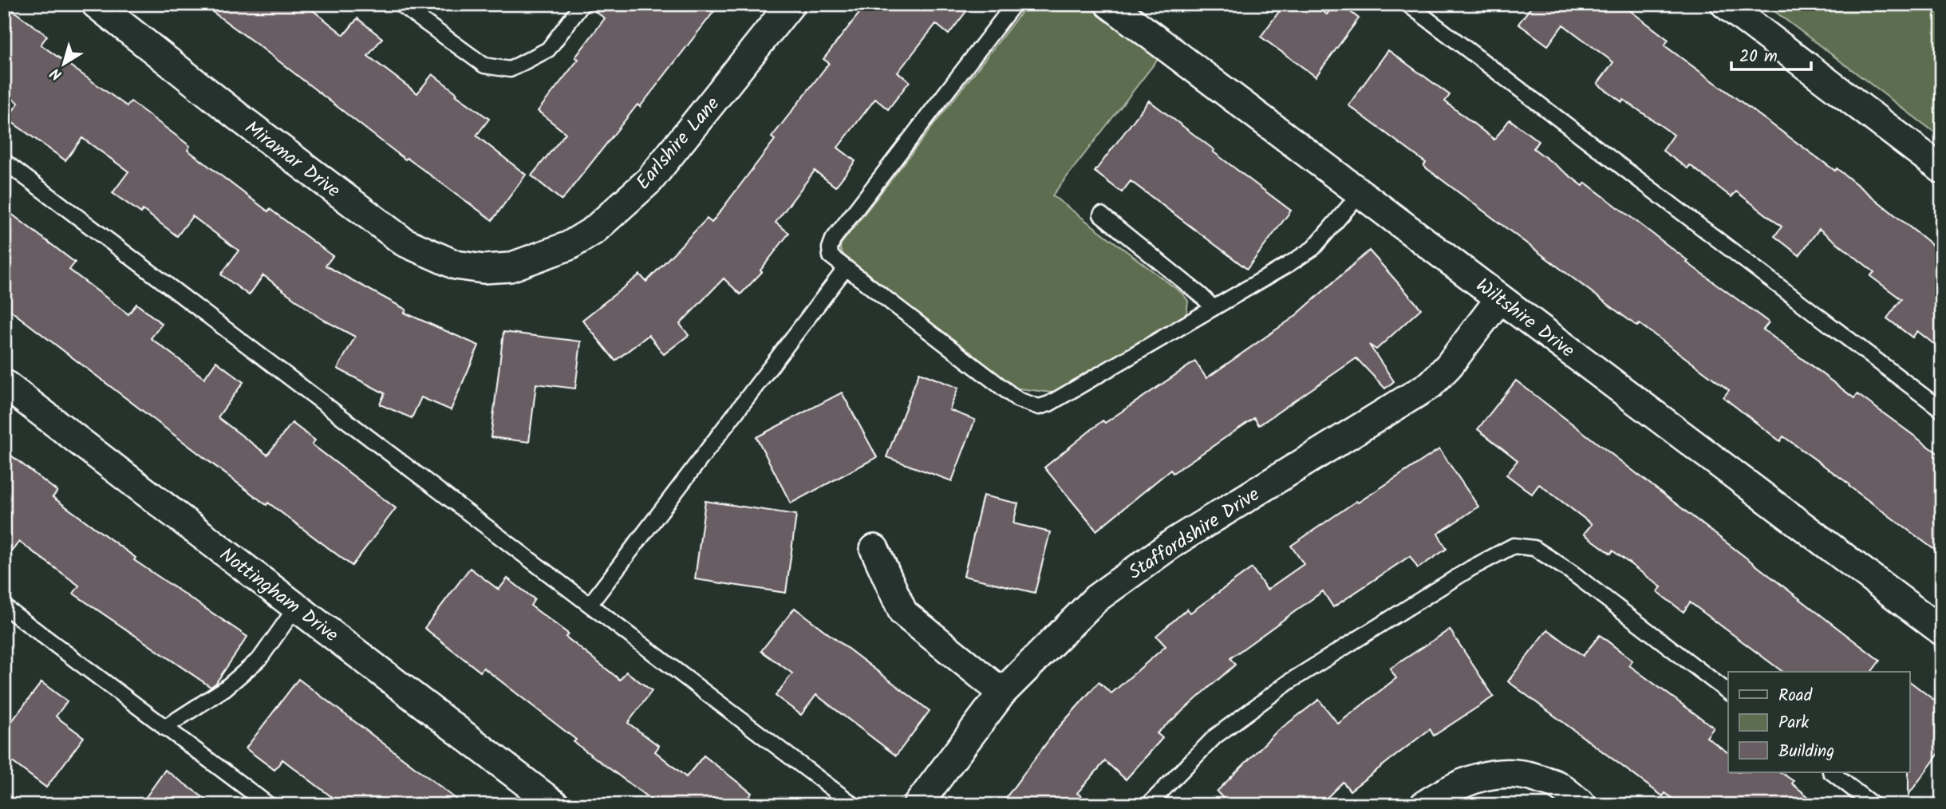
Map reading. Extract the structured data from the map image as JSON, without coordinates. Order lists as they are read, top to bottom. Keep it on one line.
{"streets":{"street":["Earlshire Lane","Miramar Drive","Wiltshire Drive","Staffordshire Drive","Nottingham Drive"]},"crossings":[["Earlshire Lane","Miramar Drive"],["Wiltshire Drive","Staffordshire Drive"]],"legend":["Road","Park","Building"],"scale_bar":"20 m","north":"bottom left"}
